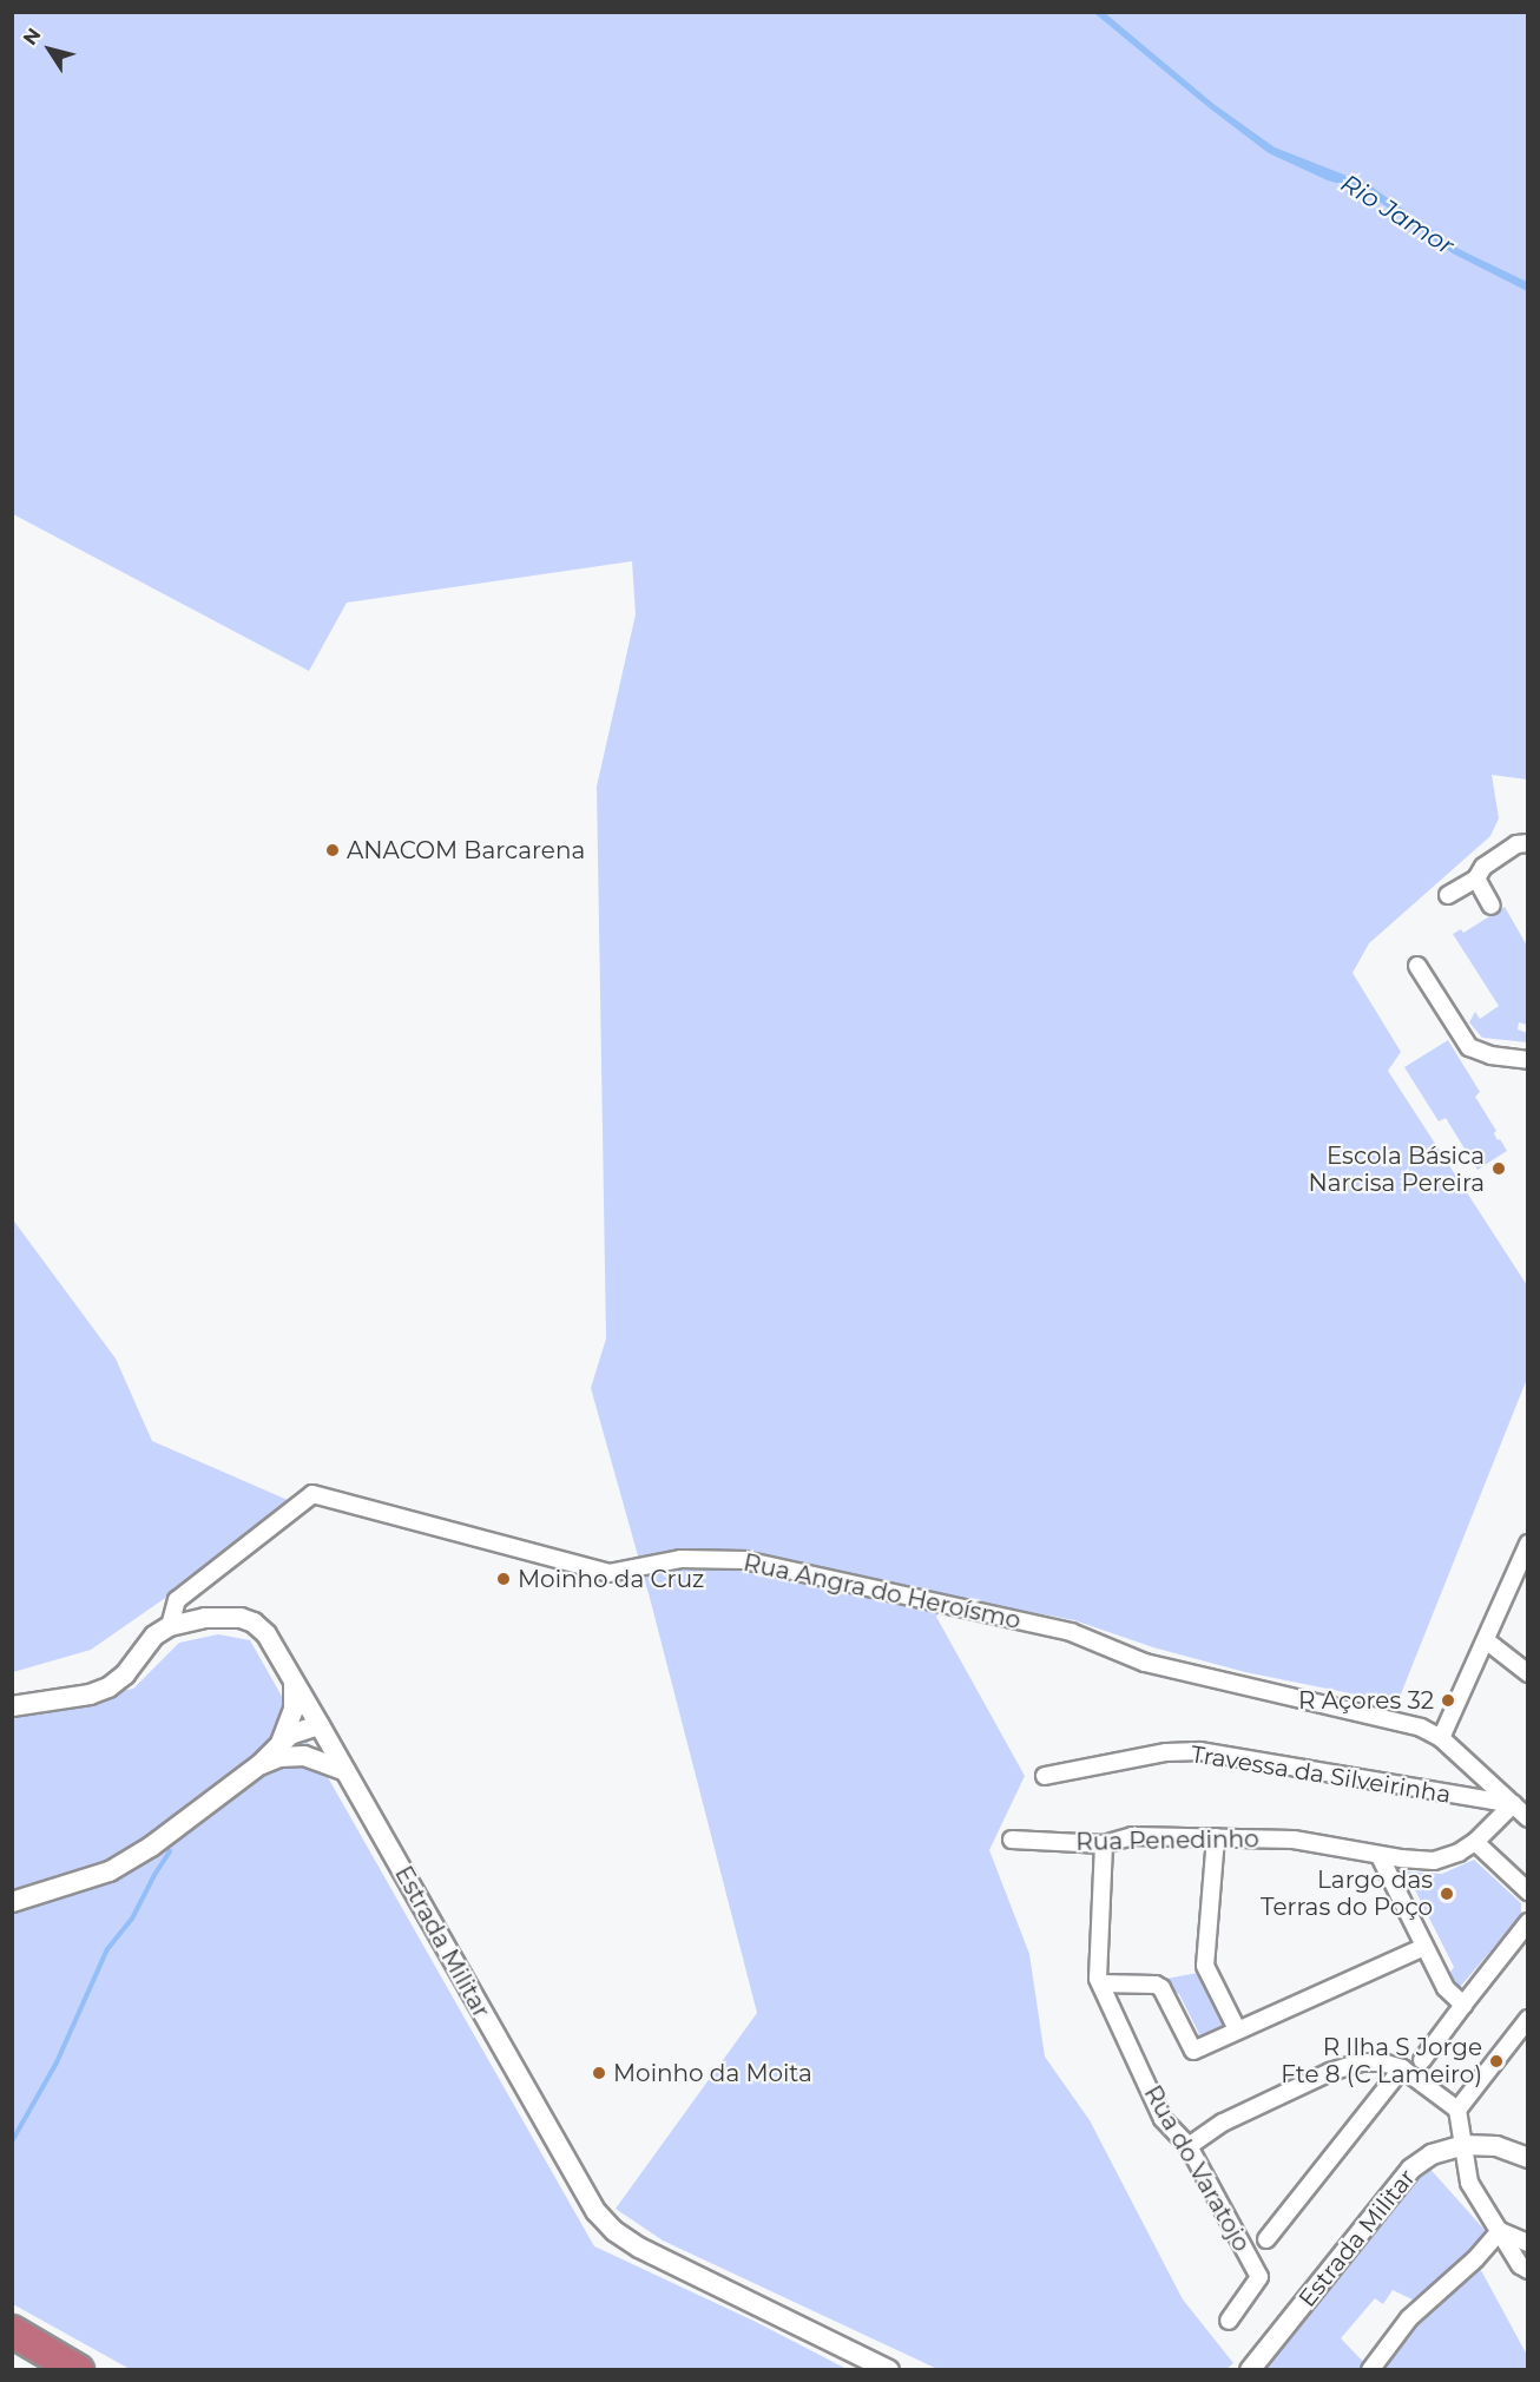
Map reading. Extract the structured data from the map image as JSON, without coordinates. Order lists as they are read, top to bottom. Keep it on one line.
{"streets":{"street":["Rua Angra do Heroísmo","Travessa da Silveirinha","Rua Penedinho","Estrada Militar","Rua do Varatojo"]},"crossings":[["Rua Angra do Heroísmo","Travessa da Silveirinha"],["Rua Angra do Heroísmo","Rua Penedinho"],["Rua Angra do Heroísmo","Estrada Militar"],["Travessa da Silveirinha","Rua Penedinho"],["Rua Penedinho","Rua do Varatojo"]],"water":["Rio Jamor"],"places":["ANACOM Barcarena","Escola Básica Narcisa Pereira","Moinho da Cruz","R Açores 32","Largo das Terras do Poço","R Ilha S Jorge Fte 8 (C Lameiro)","Moinho da Moita"],"north":"top left"}
